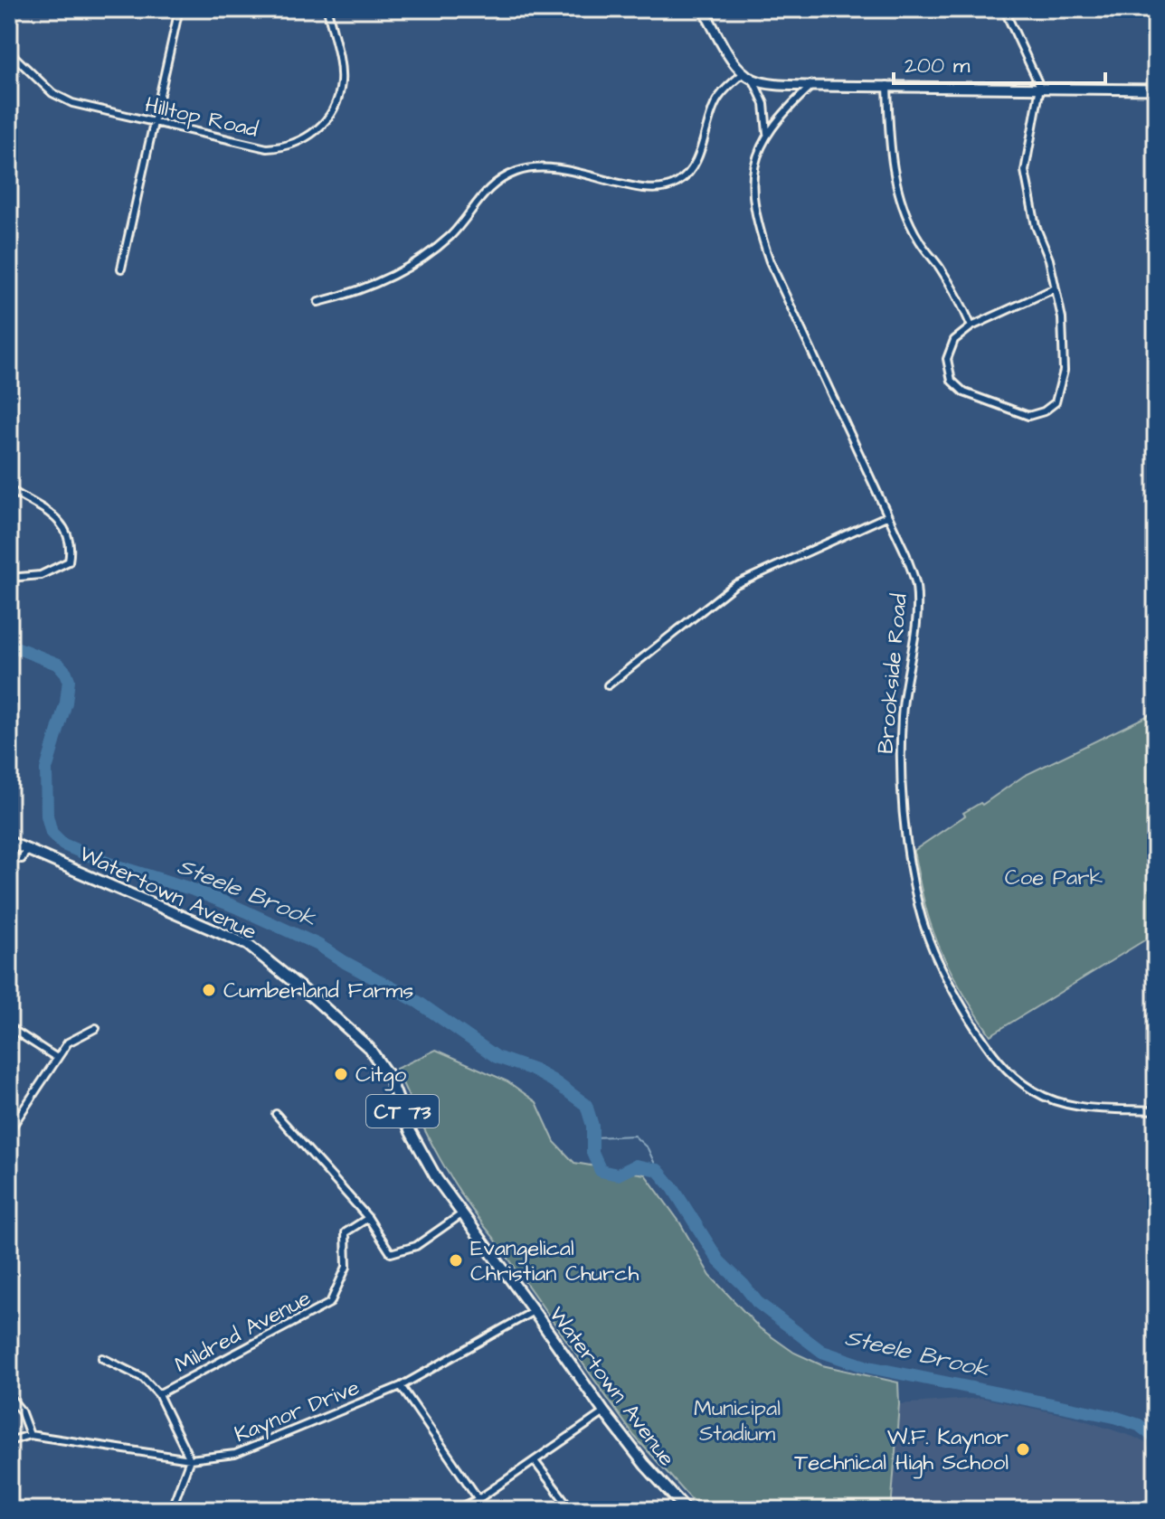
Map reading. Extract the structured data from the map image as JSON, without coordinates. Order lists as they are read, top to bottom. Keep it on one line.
{"streets":{"main road":["Watertown Avenue","CT 73"],"street":["Hilltop Road","Brookside Road","Mildred Avenue","Kaynor Drive"]},"crossings":[["Watertown Avenue","Kaynor Drive"]],"water":["Steele Brook"],"parks":["Coe Park","Municipal Stadium"],"places":["Cumberland Farms","Citgo","Evangelical Christian Church","W.F. Kaynor Technical High School"],"scale_bar":"200 m"}
